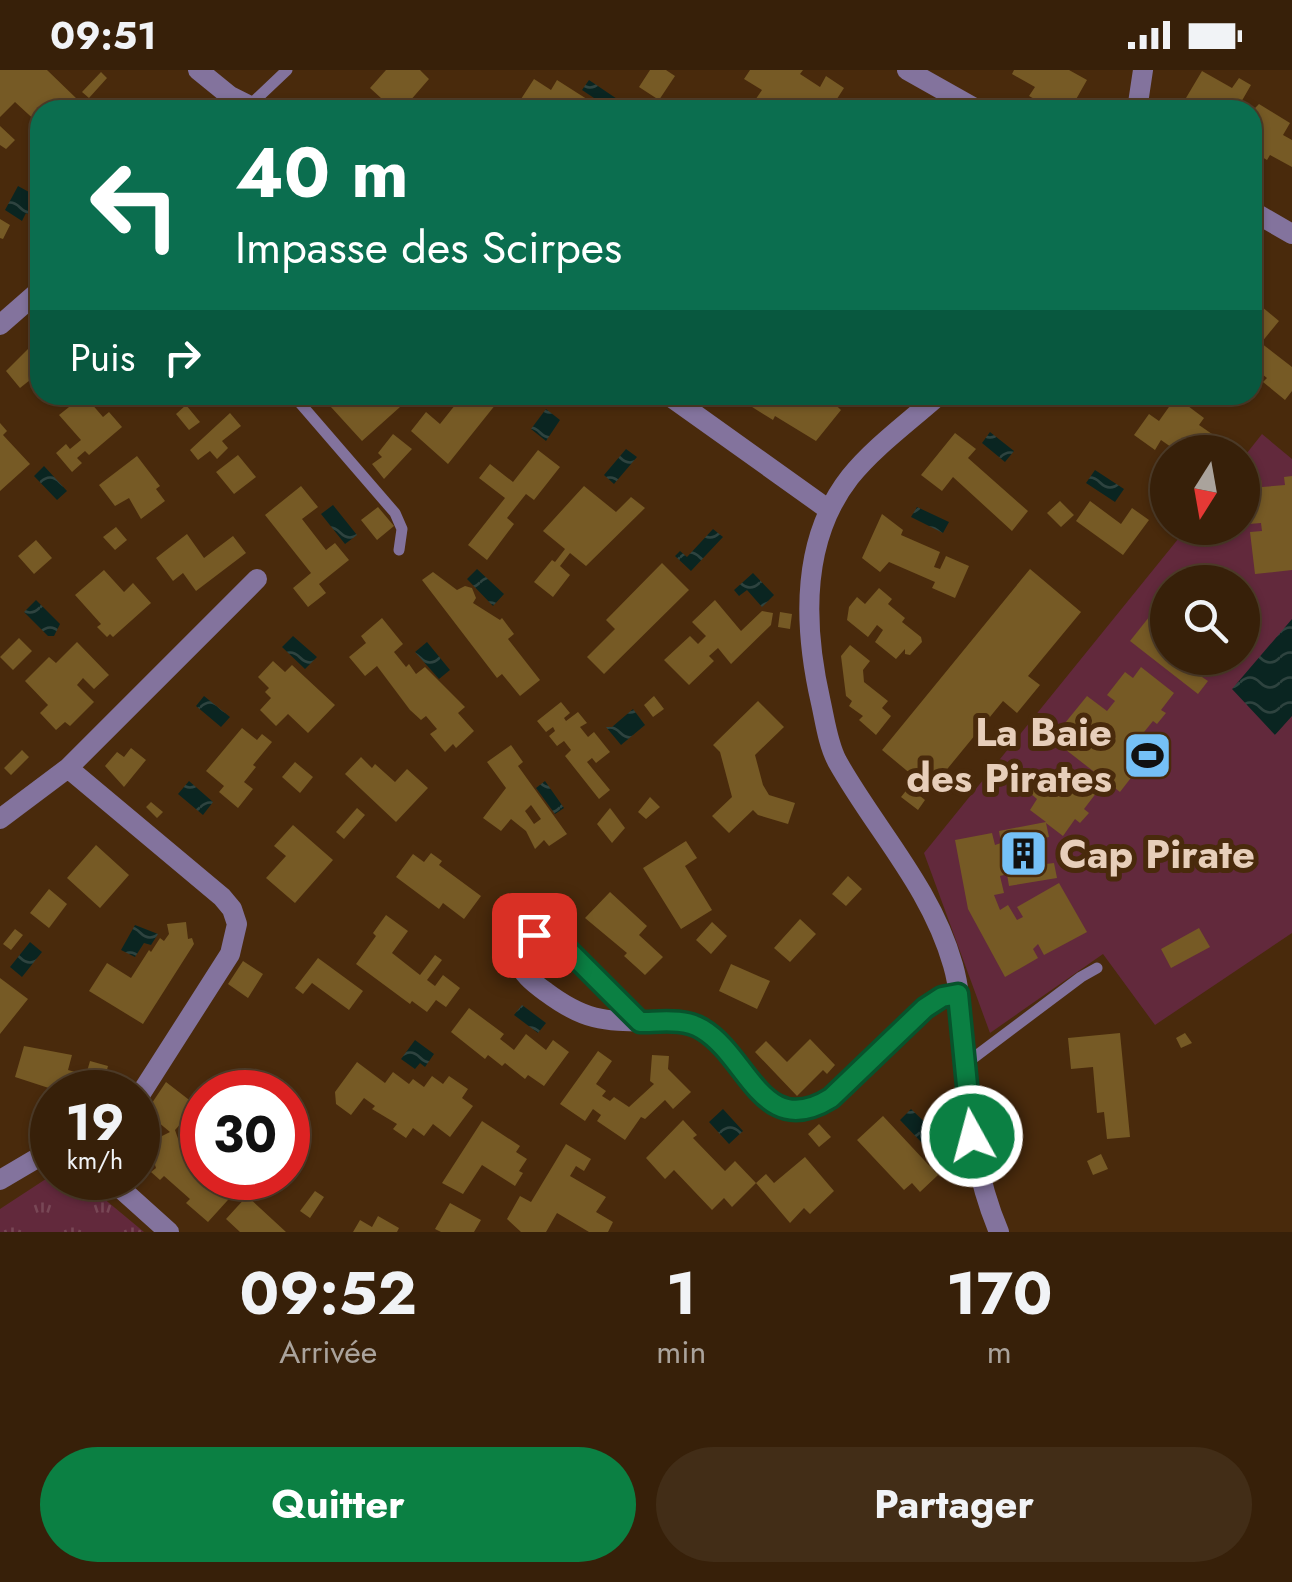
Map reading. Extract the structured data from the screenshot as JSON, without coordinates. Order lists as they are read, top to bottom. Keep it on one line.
{"places":{"sports":["La Baie des Pirates"],"building":["Cap Pirate"]},"north":"bottom","page":{"status":"09:51","turn":["40 m","Impasse des Scirpes"],"then":"Puis","speed":"19 km/h","limit":"30","eta":["09:52","Arrivée","1","min","170","m"],"buttons":["Quitter","Partager"]}}
